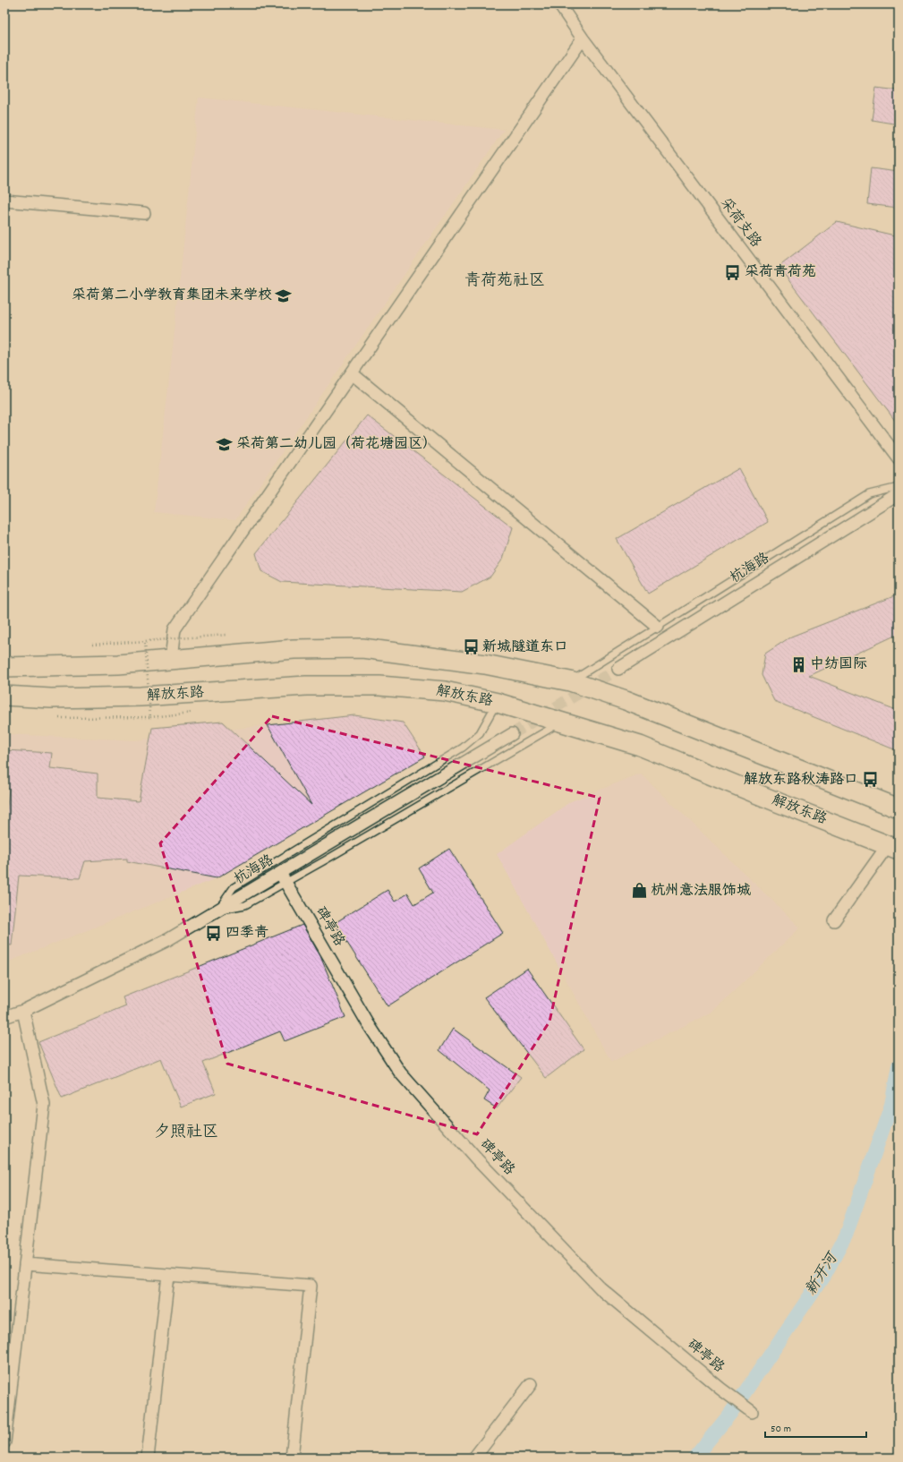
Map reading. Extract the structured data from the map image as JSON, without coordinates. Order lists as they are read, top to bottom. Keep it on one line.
{"streets":{"main road":["解放东路"],"street":["采荷支路","杭海路","碑亭路"]},"crossings":[["杭海路","碑亭路"]],"districts":["青荷苑社区","夕照社区"],"water":["新开河"],"places":{"bus stop":["采荷青荷苑","新城隧道东口","解放东路秋涛路口","四季青"],"school or university":["采荷第二小学教育集团未来学校","采荷第二幼儿园（荷花塘园区）"],"building":["中纺国际"],"shop":["杭州意法服饰城"]},"scale_bar":"50 m"}
